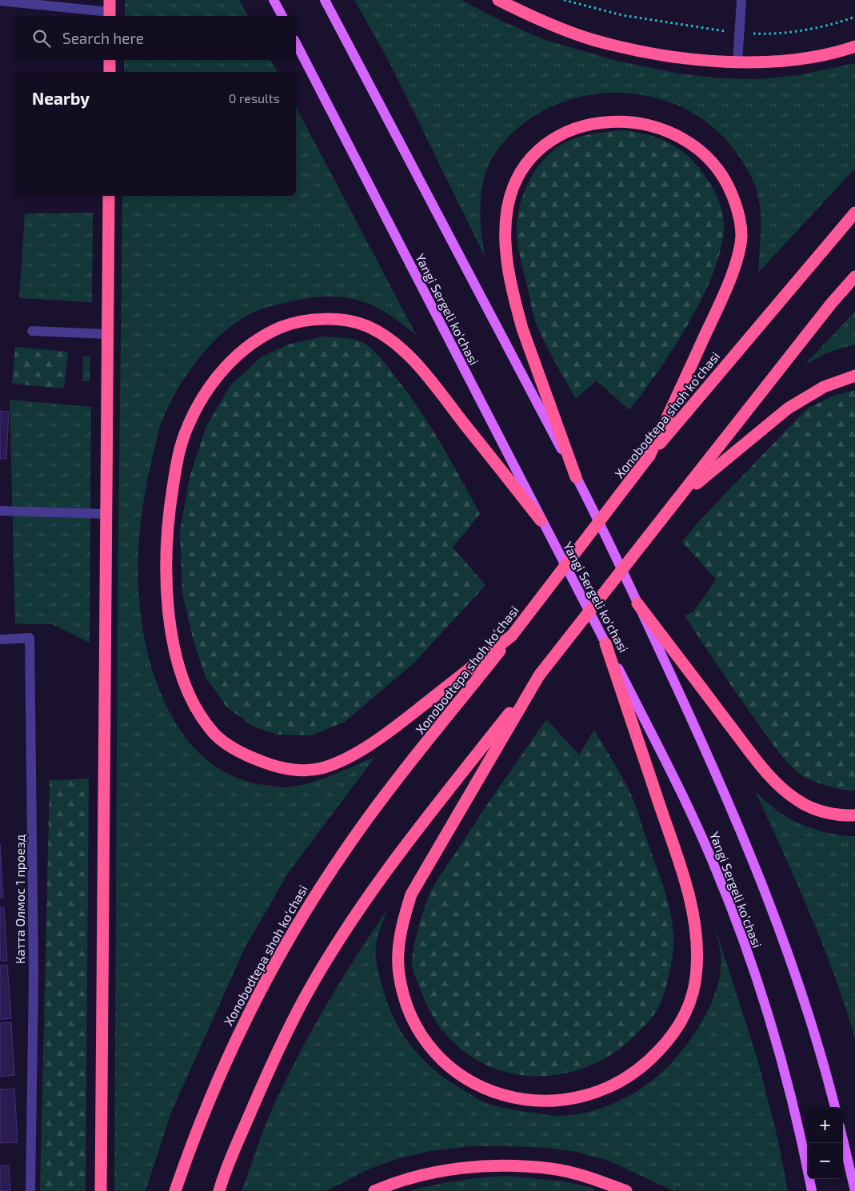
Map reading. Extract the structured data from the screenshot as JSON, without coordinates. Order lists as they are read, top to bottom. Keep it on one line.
{"streets":{"highway":["Xonobodtepa shoh ko'chasi"],"main road":["Yangi Sergeli ko'chasi"],"street":["Катта Олмос 1 проезд"]},"page":{"search":"Search here","heading":["Nearby","0 results"],"map_buttons":["+","−"]}}
